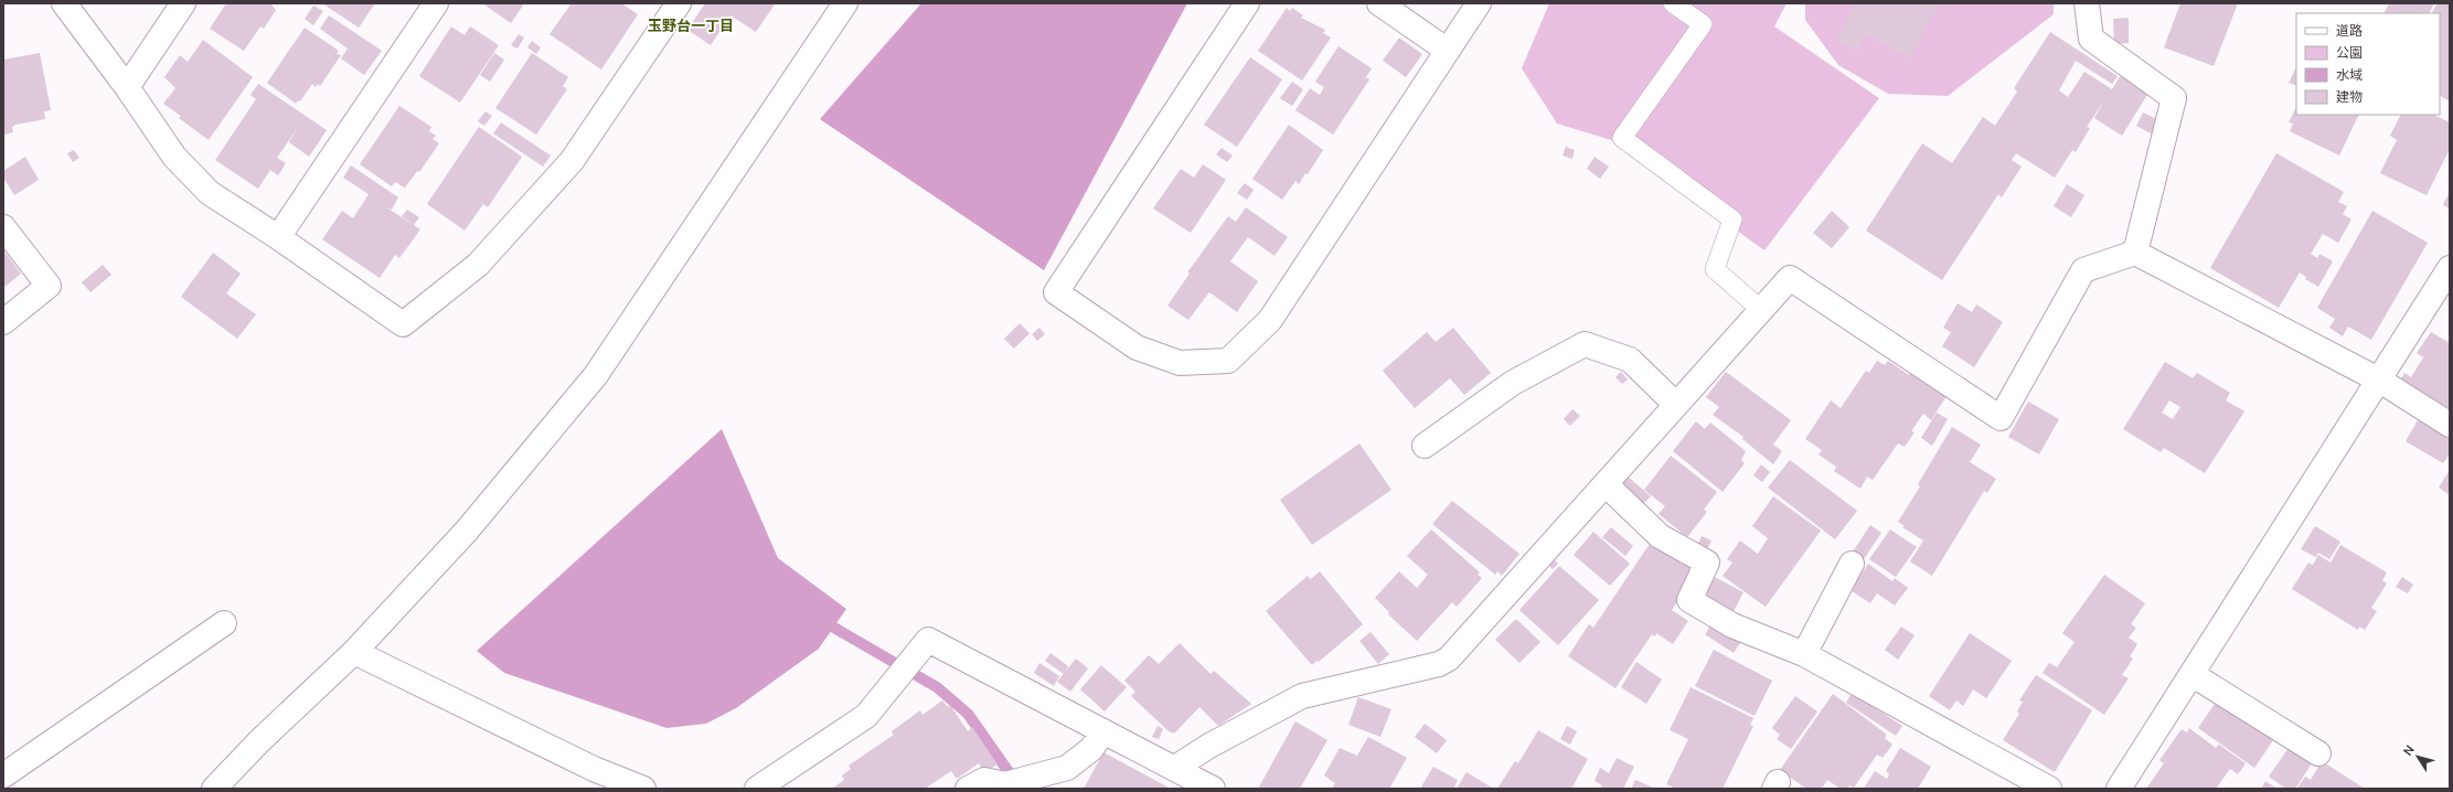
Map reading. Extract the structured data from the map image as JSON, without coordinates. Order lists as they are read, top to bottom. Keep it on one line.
{"districts":["玉野台一丁目"],"legend":["道路","公園","水域","建物"],"north":"top left"}
